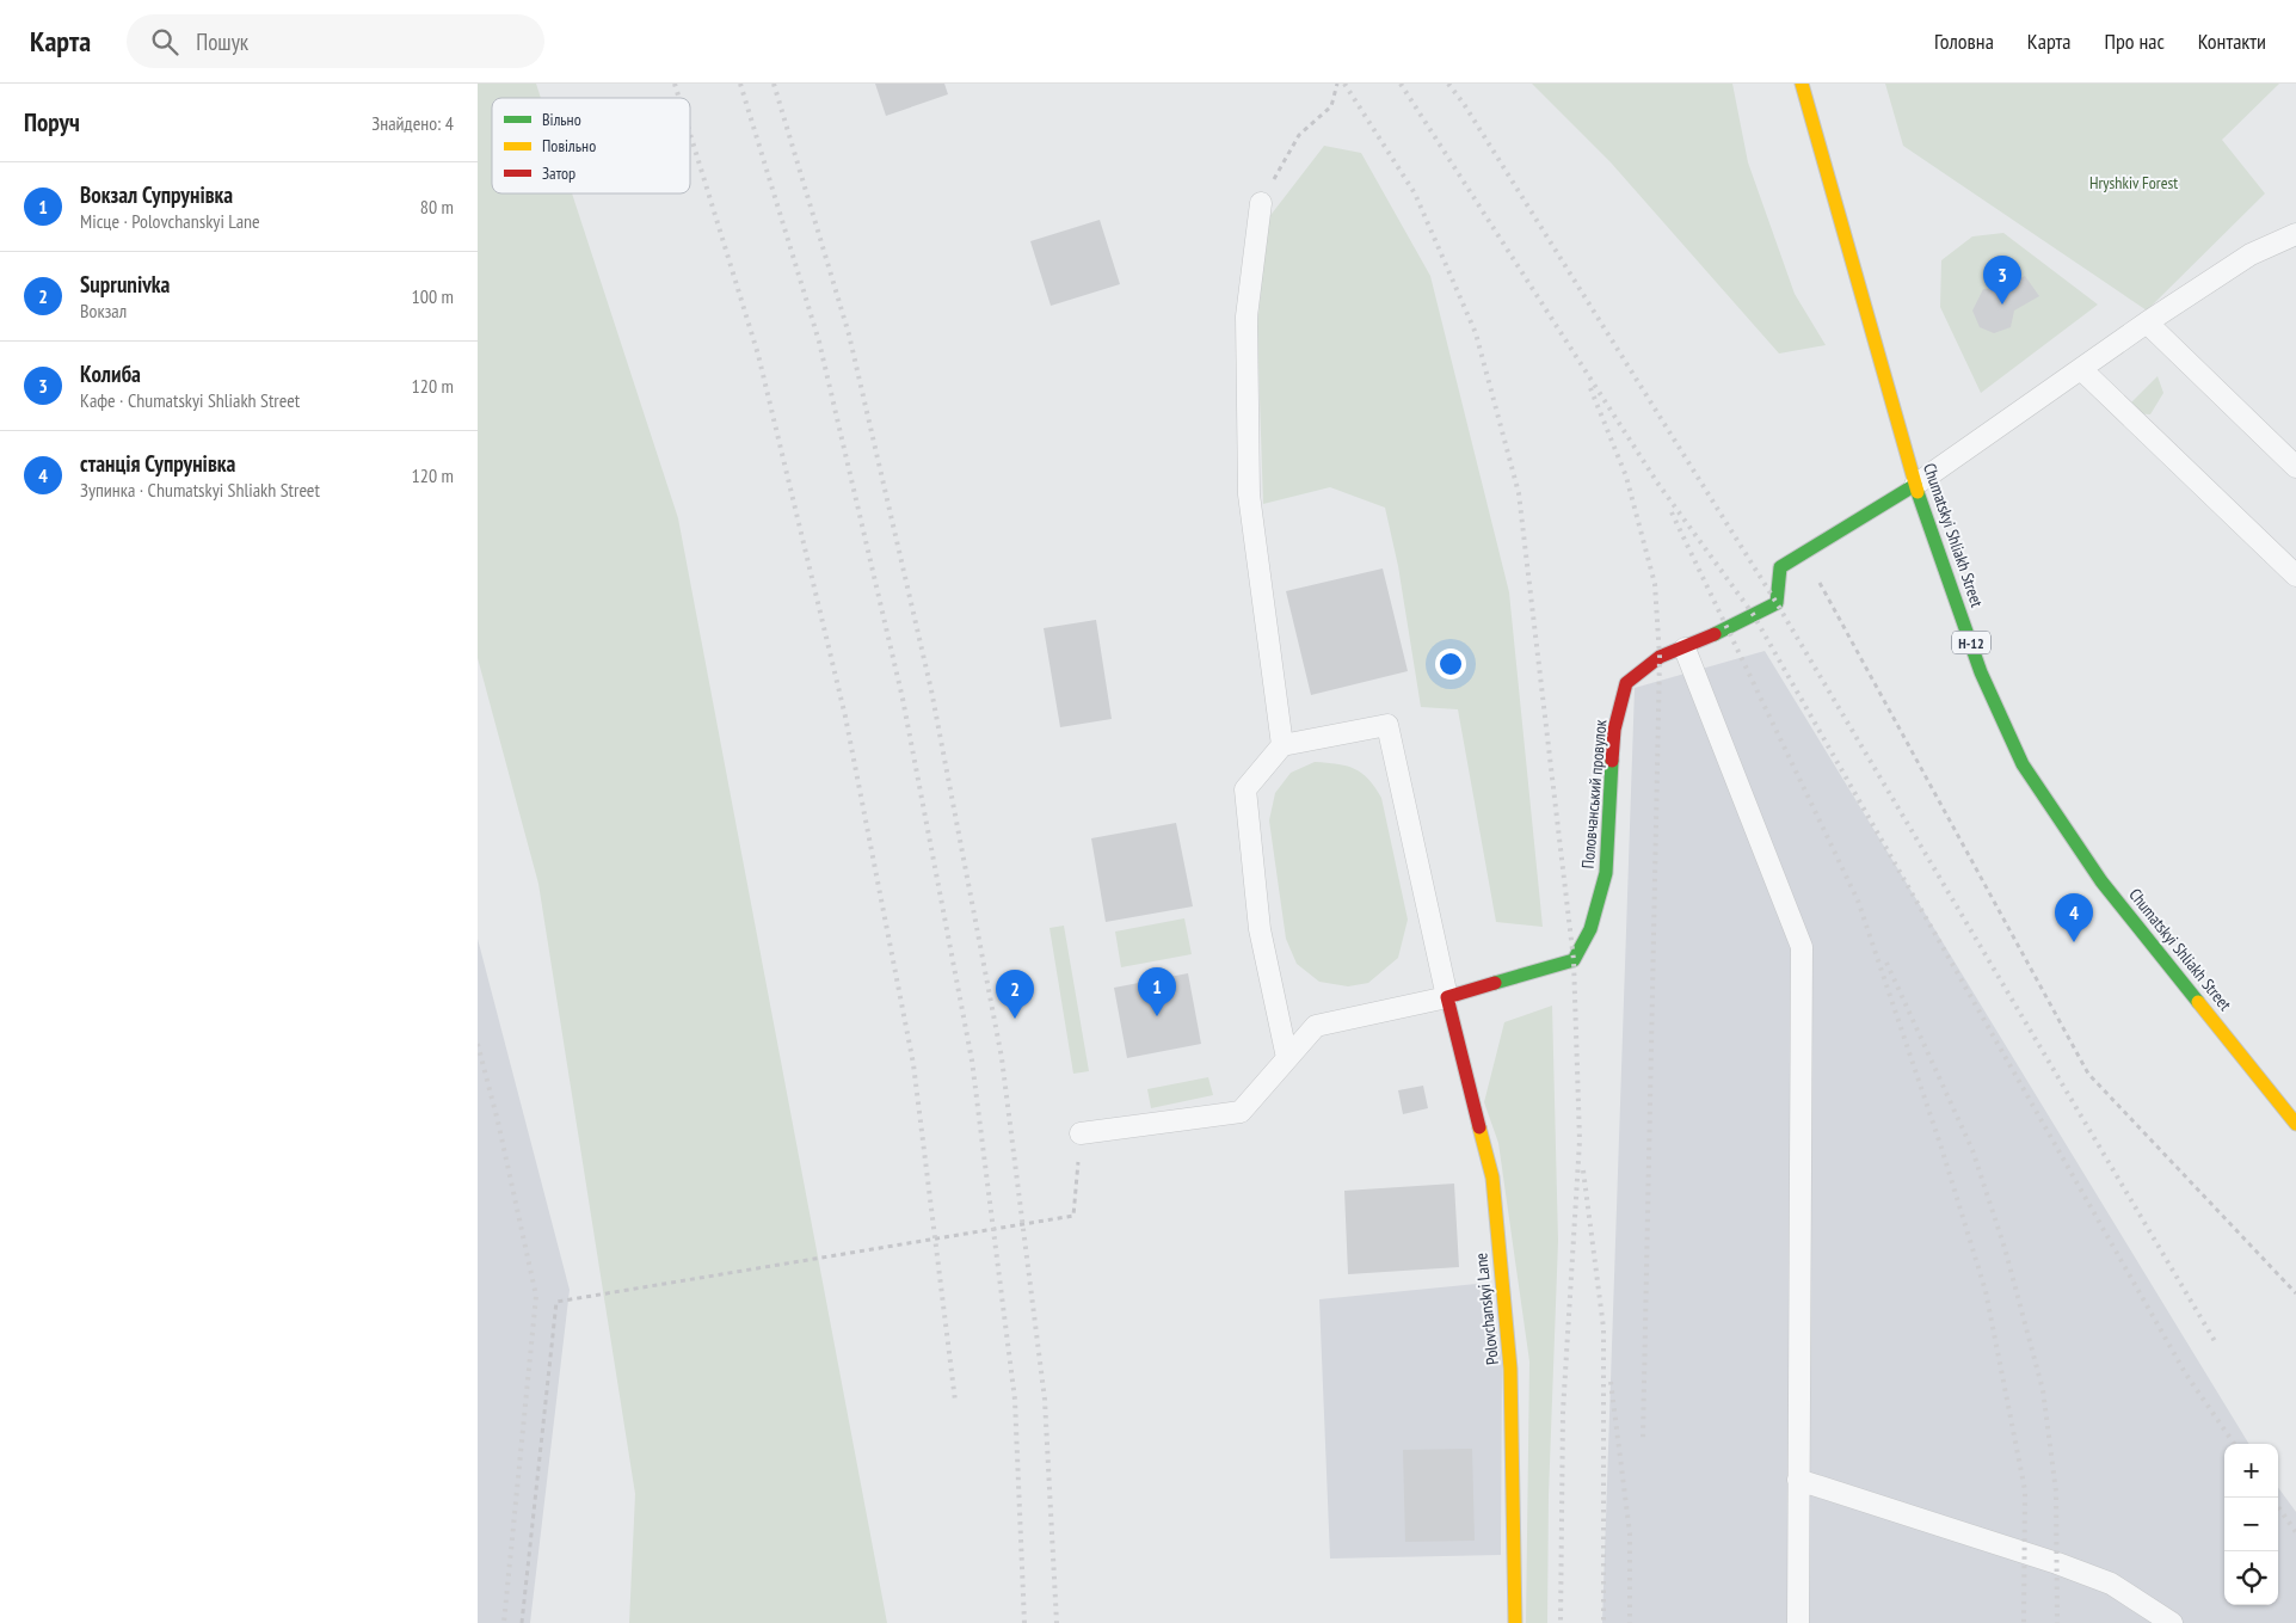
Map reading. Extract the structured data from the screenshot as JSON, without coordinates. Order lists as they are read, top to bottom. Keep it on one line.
{"streets":{"street":["Chumatskyi Shliakh Street","Н-12","Половчанський провулок","Polovchanskyi Lane"]},"crossings":[["Chumatskyi Shliakh Street","Половчанський провулок"],["Половчанський провулок","Polovchanskyi Lane"]],"parks":["Hryshkiv Forest"],"legend":["Вільно","Повільно","Затор"],"page":{"header":"Карта","search":"Пошук","nav":["Головна","Карта","Про нас","Контакти"],"heading":["Поруч","Знайдено: 4"],"list":[{"mark":"1","name":"Вокзал Супрунівка","note":"Місце · Polovchanskyi Lane","value":"80 m"},{"mark":"2","name":"Suprunivka","note":"Вокзал","value":"100 m"},{"mark":"3","name":"Колиба","note":"Кафе · Chumatskyi Shliakh Street","value":"120 m"},{"mark":"4","name":"станція Супрунівка","note":"Зупинка · Chumatskyi Shliakh Street","value":"120 m"}],"pins":["3","4","1","2"],"map_buttons":["+","−"]}}
